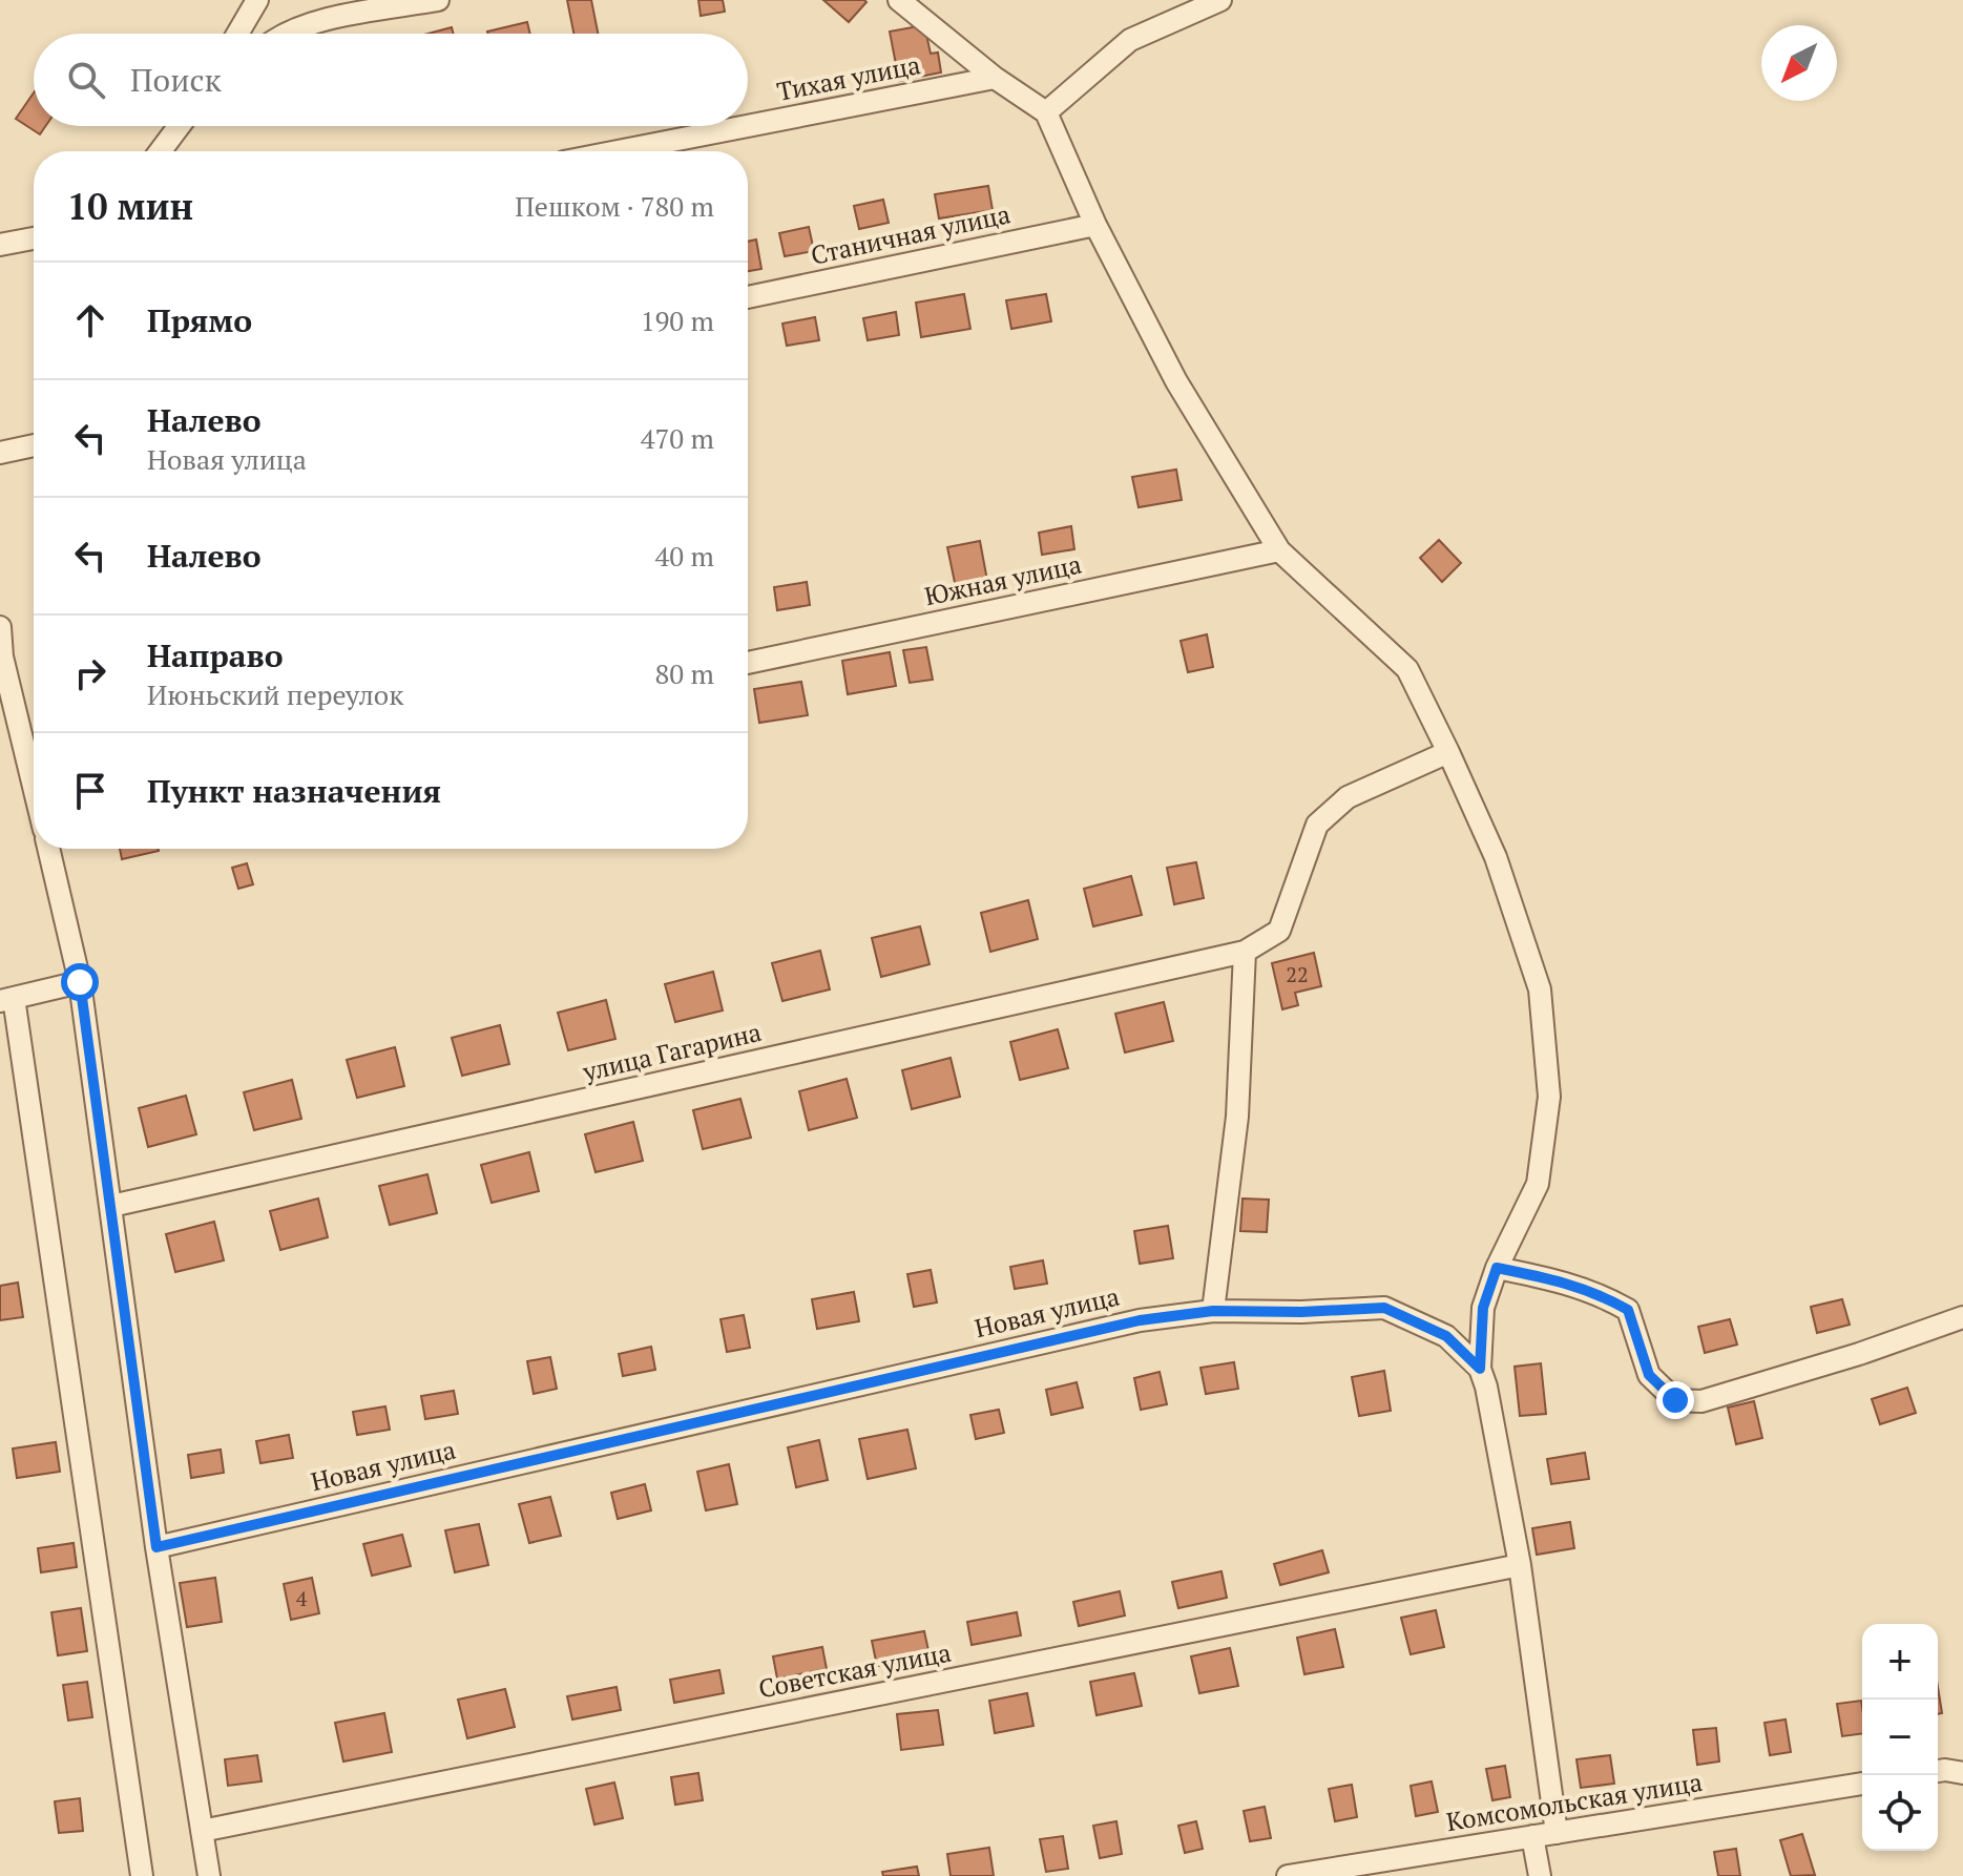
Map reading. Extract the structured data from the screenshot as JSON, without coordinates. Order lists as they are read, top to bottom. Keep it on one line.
{"streets":{"street":["Тихая улица","Станичная улица","Южная улица","улица Гагарина","Новая улица","Советская улица","Комсомольская улица"]},"house_numbers":["22","4"],"north":"bottom left","page":{"search":"Поиск","heading":["10 мин","Пешком · 780 m"],"list":[["Прямо","190 m"],["Налево","Новая улица","470 m"],["Налево","40 m"],["Направо","Июньский переулок","80 m"],"Пункт назначения"],"map_buttons":["+","−"]}}
